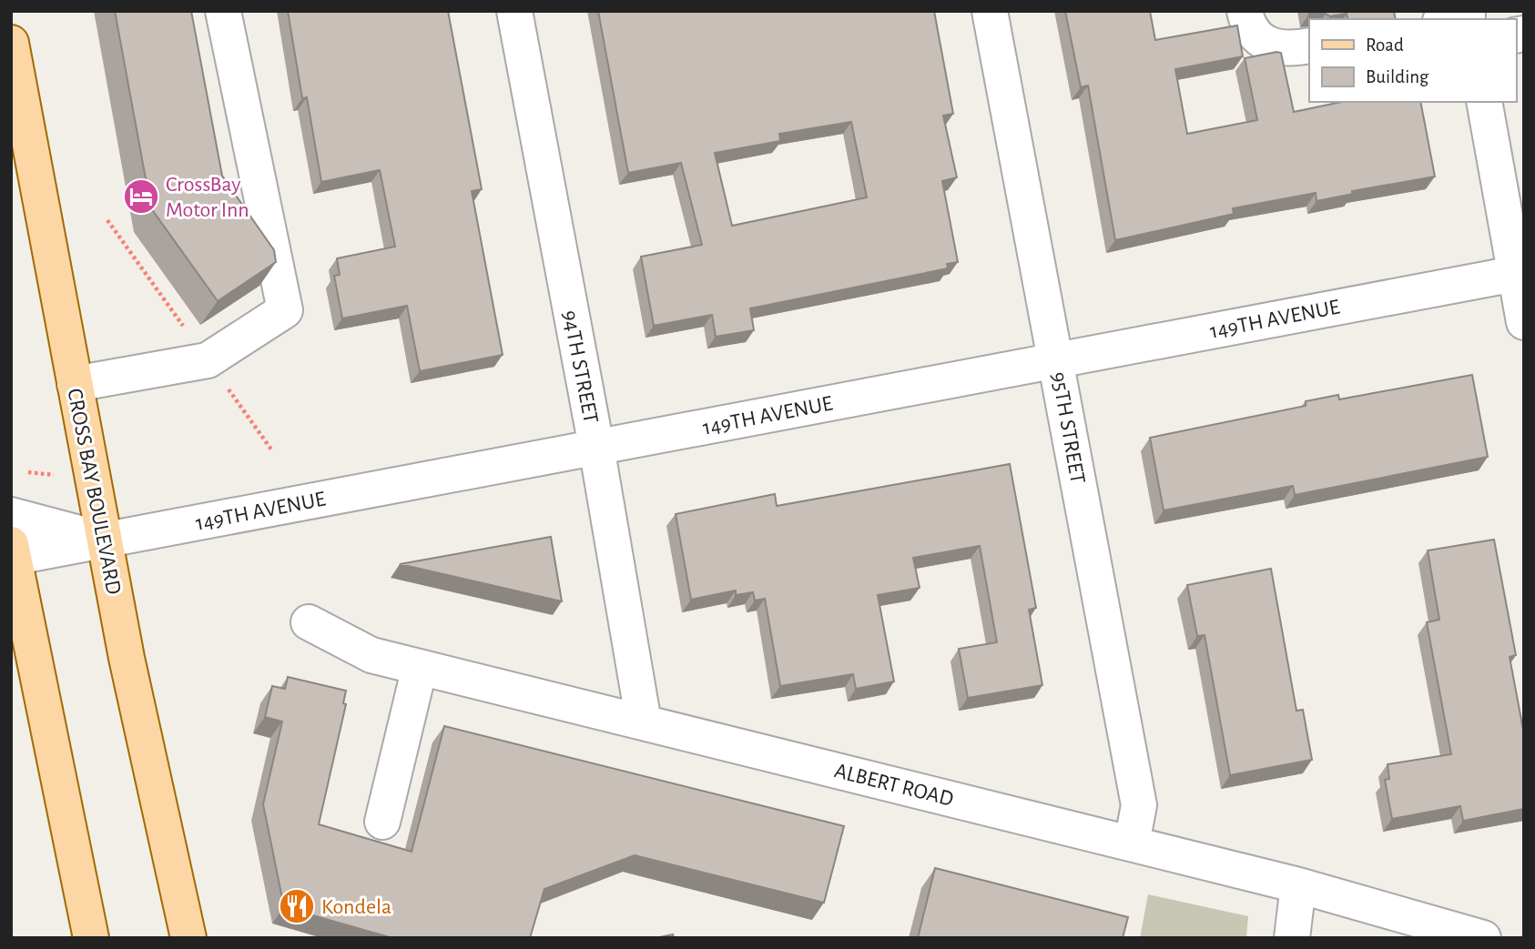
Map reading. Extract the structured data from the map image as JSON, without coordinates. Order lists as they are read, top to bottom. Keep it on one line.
{"streets":{"main road":["CROSS BAY BOULEVARD"],"street":["149TH AVENUE","94TH STREET","95TH STREET","ALBERT ROAD"]},"crossings":[["149TH AVENUE","94TH STREET"],["149TH AVENUE","95TH STREET"],["149TH AVENUE","CROSS BAY BOULEVARD"],["94TH STREET","ALBERT ROAD"],["95TH STREET","ALBERT ROAD"]],"places":{"hotel":["CrossBay Motor Inn"],"restaurant":["Kondela"]},"legend":["Road","Building"]}
